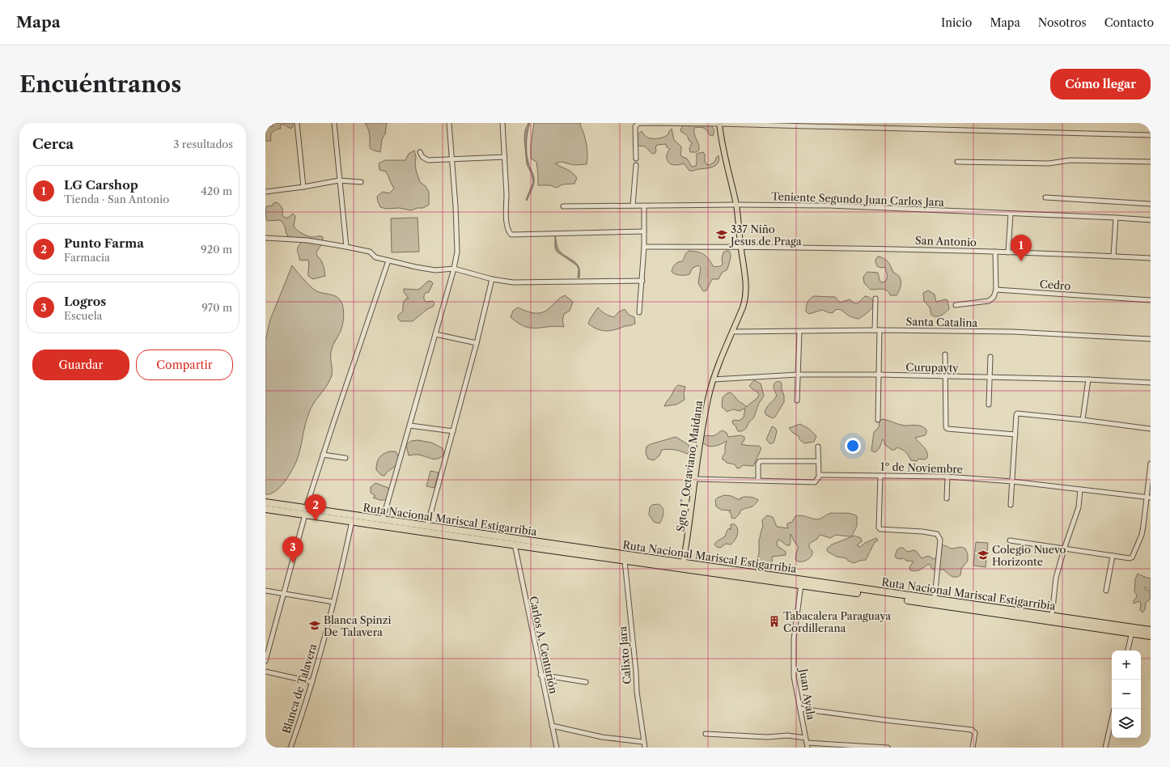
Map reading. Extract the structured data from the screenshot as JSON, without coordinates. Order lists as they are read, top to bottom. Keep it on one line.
{"streets":{"highway":["Ruta Nacional Mariscal Estigarribia"],"main road":["Sgto 1° Octaviano Maidana"],"street":["Teniente Segundo Juan Carlos Jara","San Antonio","Cedro","Santa Catalina","Curupayty","1º de Noviembre","Carlos A. Centurión","Calixto Jara","Blanca de Talavera","Juan Ayala"]},"crossings":[["Teniente Segundo Juan Carlos Jara","Sgto 1° Octaviano Maidana"],["San Antonio","Sgto 1° Octaviano Maidana"],["Santa Catalina","Sgto 1° Octaviano Maidana"],["Curupayty","Sgto 1° Octaviano Maidana"],["Sgto 1° Octaviano Maidana","1º de Noviembre"],["Sgto 1° Octaviano Maidana","Ruta Nacional Mariscal Estigarribia"],["Ruta Nacional Mariscal Estigarribia","Carlos A. Centurión"],["Ruta Nacional Mariscal Estigarribia","Calixto Jara"],["Ruta Nacional Mariscal Estigarribia","Blanca de Talavera"],["Ruta Nacional Mariscal Estigarribia","Juan Ayala"]],"places":{"school or university":["337 Niño Jesus de Praga","Colegio Nuevo Horizonte","Blanca Spinzi De Talavera"],"building":["Tabacalera Paraguaya Cordillerana"]},"page":{"header":"Mapa","nav":["Inicio","Mapa","Nosotros","Contacto"],"buttons":["Cómo llegar",["Guardar","Compartir"]],"title":"Encuéntranos","heading":["Cerca","3 resultados"],"list":[{"mark":"1","name":"LG Carshop","note":"Tienda · San Antonio","value":"420 m"},{"mark":"2","name":"Punto Farma","note":"Farmacia","value":"920 m"},{"mark":"3","name":"Logros","note":"Escuela","value":"970 m"}],"pins":["1","2","3"],"map_buttons":["+","−"]}}
